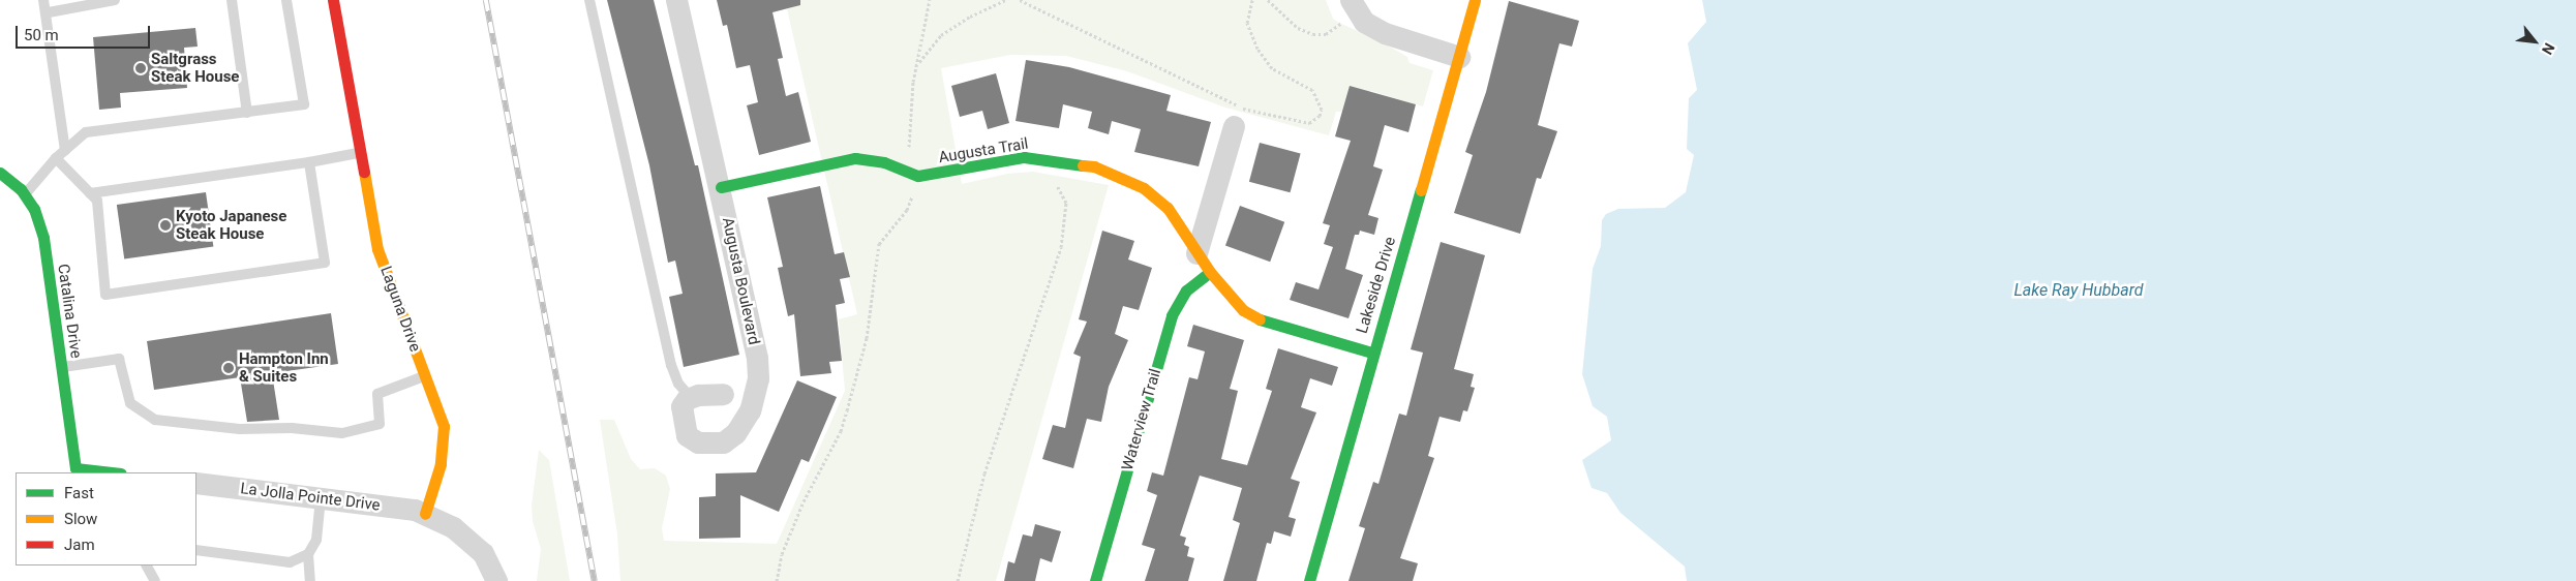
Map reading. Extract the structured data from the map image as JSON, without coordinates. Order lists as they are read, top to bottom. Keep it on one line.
{"streets":{"street":["Augusta Trail","Augusta Boulevard","Lakeside Drive","Laguna Drive","Catalina Drive","Waterview Trail","La Jolla Pointe Drive"]},"crossings":[["Augusta Trail","Augusta Boulevard"],["Augusta Trail","Lakeside Drive"],["Augusta Trail","Waterview Trail"],["Laguna Drive","La Jolla Pointe Drive"]],"water":["Lake Ray Hubbard"],"places":["Saltgrass Steak House","Kyoto Japanese Steak House","Hampton Inn & Suites"],"legend":["Fast","Slow","Jam"],"scale_bar":"50 m","north":"bottom right"}
